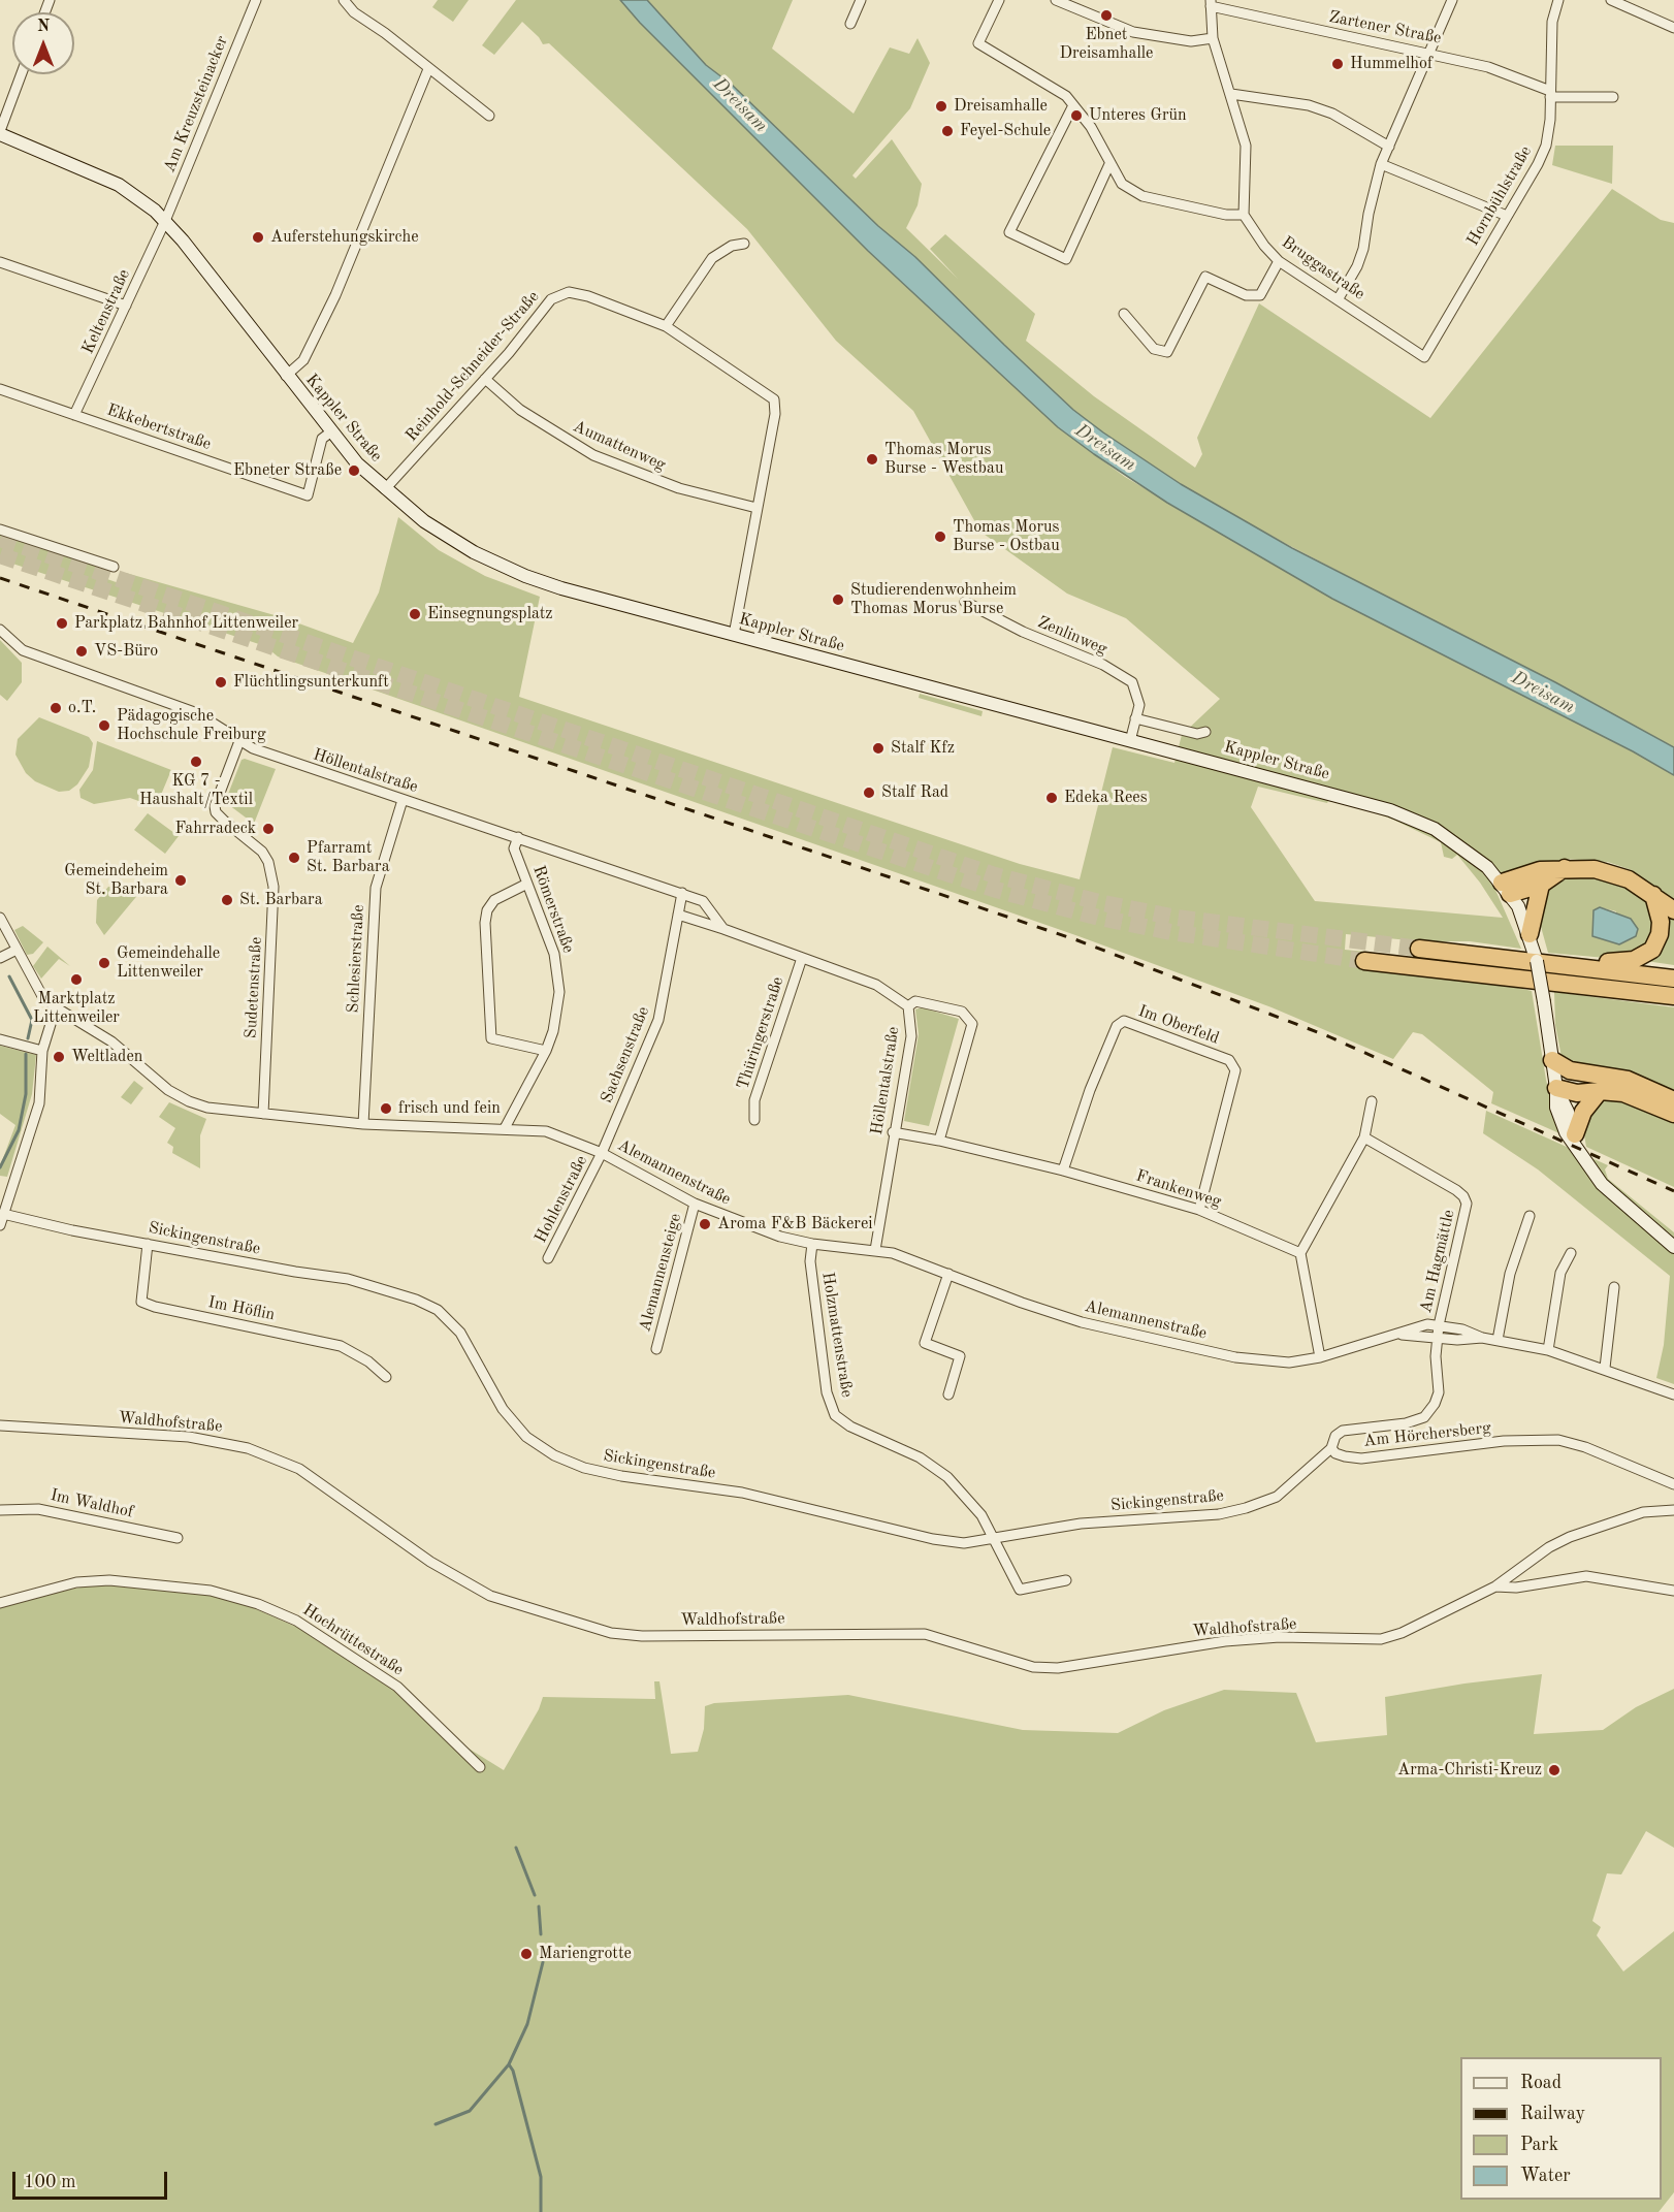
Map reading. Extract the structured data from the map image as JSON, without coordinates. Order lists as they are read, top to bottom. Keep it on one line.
{"streets":{"street":["Zartener Straße","Am Kreuzsteinacker","Hornbühlstraße","Bruggastraße","Keltenstraße","Reinhold-Schneider-Straße","Kappler Straße","Ekkebertstraße","Aumattenweg","Zenlinweg","Höllentalstraße","Römerstraße","Schlesierstraße","Sudetenstraße","Im Oberfeld","Thüringerstraße","Sachsenstraße","Alemannenstraße","Frankenweg","Hohlenstraße","Sickingenstraße","Am Hagmättle","Alemannensteige","Im Höflin","Holzmattenstraße","Waldhofstraße","Am Hörchersberg","Im Waldhof","Hochrüttestraße"]},"crossings":[["Zartener Straße","Hornbühlstraße"],["Am Kreuzsteinacker","Keltenstraße"],["Am Kreuzsteinacker","Kappler Straße"],["Hornbühlstraße","Bruggastraße"],["Keltenstraße","Kappler Straße"],["Keltenstraße","Ekkebertstraße"],["Reinhold-Schneider-Straße","Kappler Straße"],["Reinhold-Schneider-Straße","Aumattenweg"],["Kappler Straße","Ekkebertstraße"],["Kappler Straße","Zenlinweg"],["Höllentalstraße","Römerstraße"],["Höllentalstraße","Schlesierstraße"],["Höllentalstraße","Sudetenstraße"],["Höllentalstraße","Thüringerstraße"],["Höllentalstraße","Sachsenstraße"],["Höllentalstraße","Alemannenstraße"],["Höllentalstraße","Frankenweg"],["Römerstraße","Alemannenstraße"],["Schlesierstraße","Alemannenstraße"],["Sudetenstraße","Alemannenstraße"],["Im Oberfeld","Frankenweg"],["Sachsenstraße","Alemannenstraße"],["Sachsenstraße","Hohlenstraße"],["Alemannenstraße","Hohlenstraße"],["Alemannenstraße","Am Hagmättle"],["Alemannenstraße","Alemannensteige"],["Alemannenstraße","Holzmattenstraße"],["Alemannenstraße","Am Hörchersberg"],["Sickingenstraße","Im Höflin"],["Sickingenstraße","Holzmattenstraße"],["Sickingenstraße","Am Hörchersberg"],["Am Hagmättle","Am Hörchersberg"]],"water":["Dreisam"],"places":["Ebnet Dreisamhalle","Hummelhof","Dreisamhalle","Unteres Grün","Feyel-Schule","Auferstehungskirche","Thomas Morus Burse - Westbau","Ebneter Straße","Thomas Morus Burse - Ostbau","Studierendenwohnheim Thomas Morus Burse","Einsegnungsplatz","Parkplatz Bahnhof Littenweiler","VS-Büro","Flüchtlingsunterkunft","o.T.","Pädagogische Hochschule Freiburg","Stalf Kfz","KG 7 - Haushalt/Textil","Stalf Rad","Edeka Rees","Fahrradeck","Pfarramt St. Barbara","Gemeindeheim St. Barbara","St. Barbara","Gemeindehalle Littenweiler","Marktplatz Littenweiler","Weltladen","frisch und fein","Aroma F&B Bäckerei","Arma-Christi-Kreuz","Mariengrotte"],"legend":["Road","Railway","Park","Water"],"scale_bar":"100 m","north":"top"}
